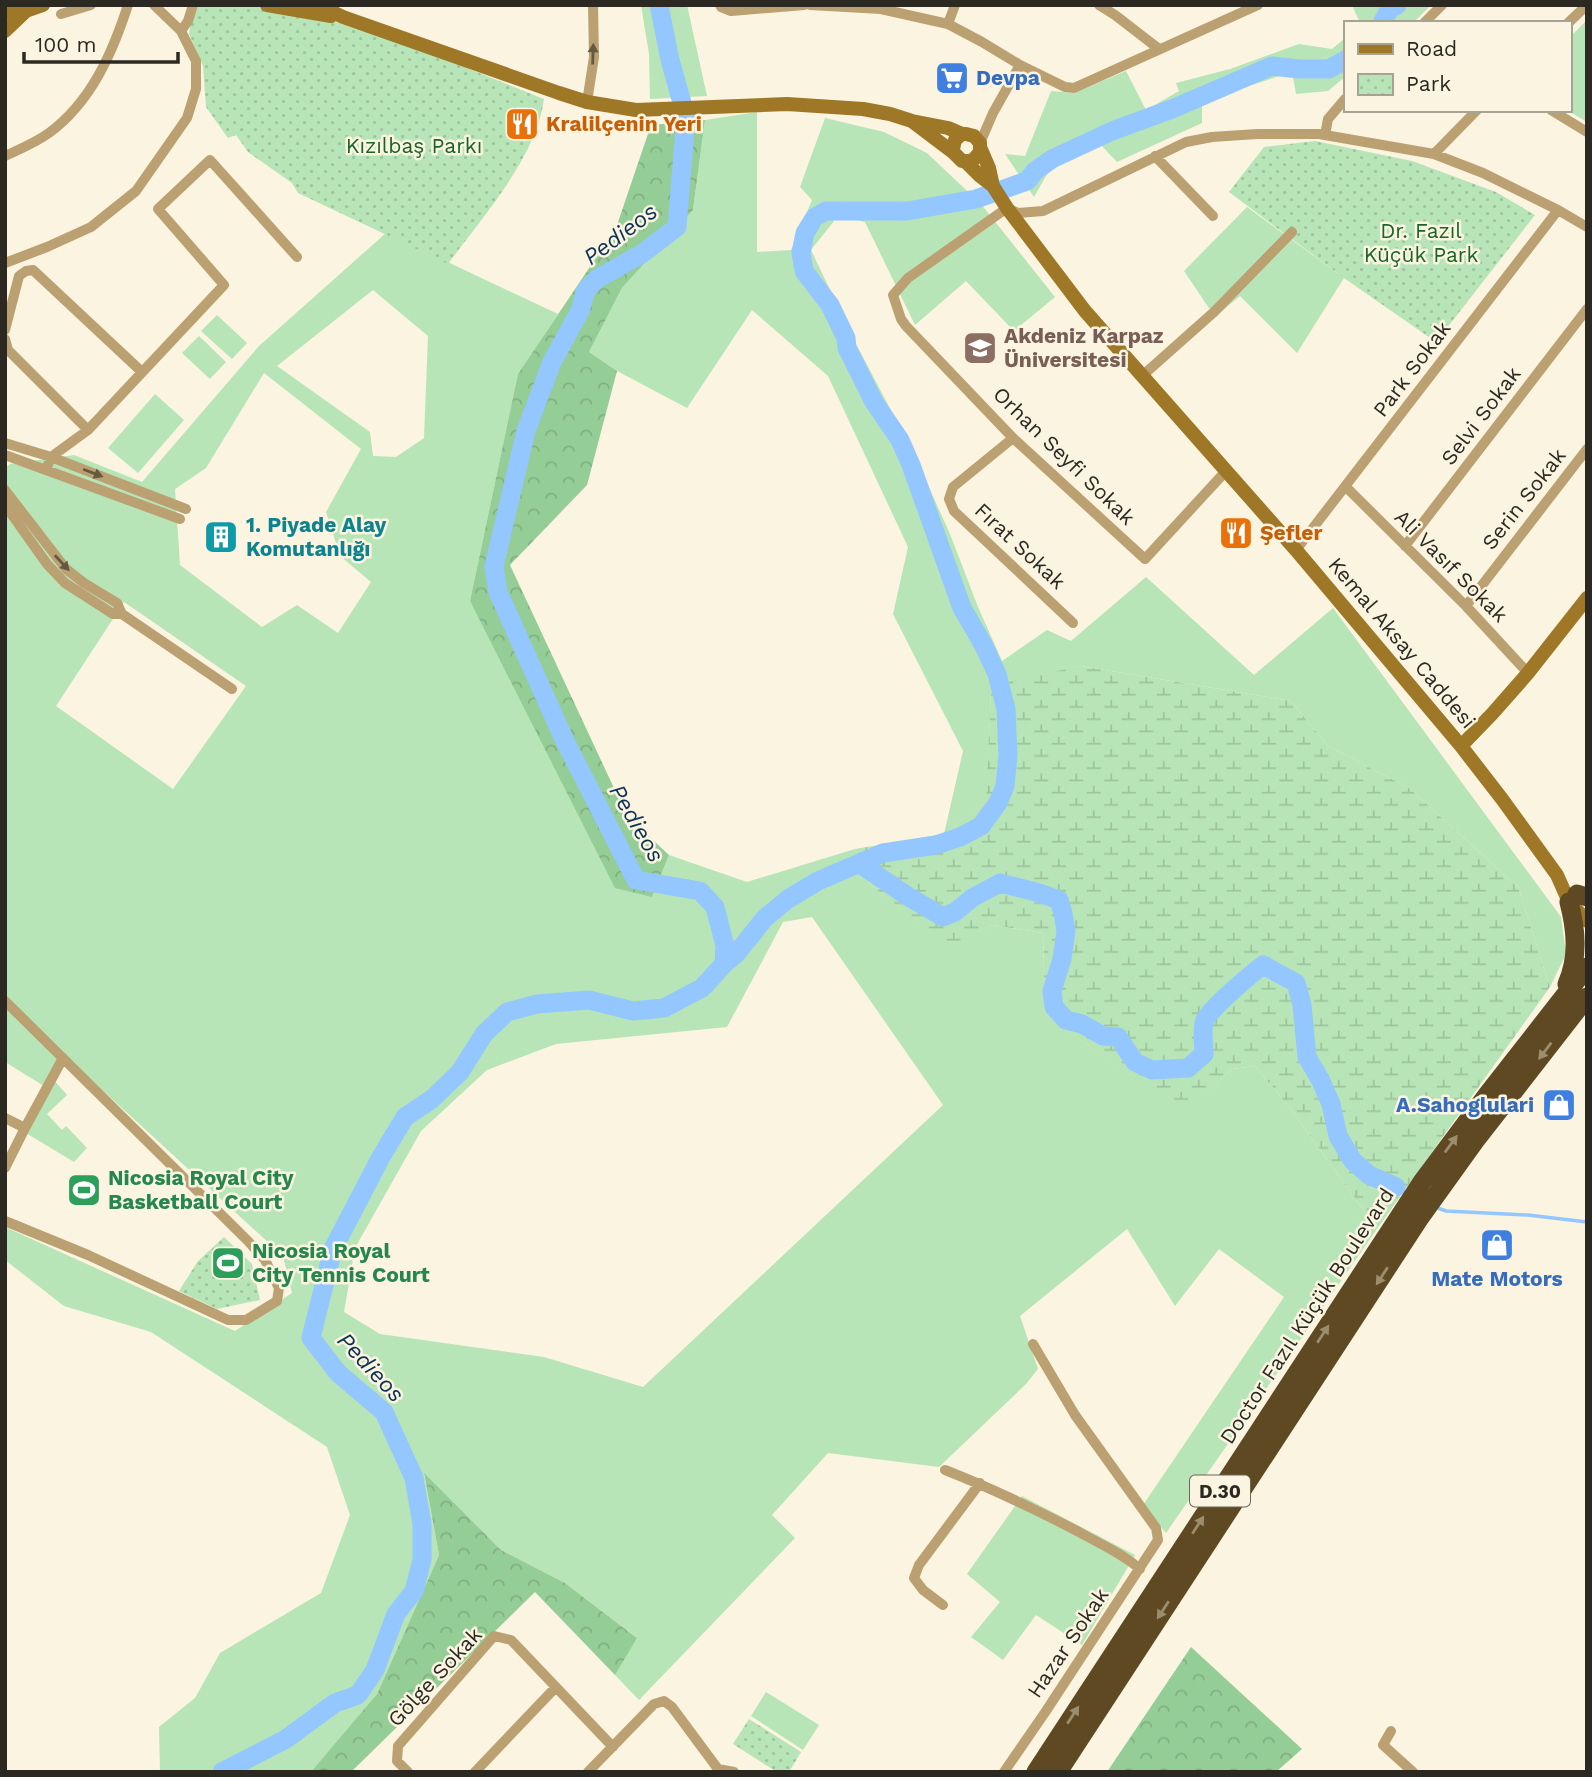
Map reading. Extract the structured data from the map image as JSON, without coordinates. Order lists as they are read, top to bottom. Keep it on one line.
{"streets":{"highway":["Doctor Fazıl Küçük Boulevard","D.30"],"main road":["Kemal Aksay Caddesi"],"street":["Park Sokak","Selvi Sokak","Orhan Seyfi Sokak","Serin Sokak","Fırat Sokak","Ali Vasıf Sokak","Hazar Sokak","Gölge Sokak"]},"crossings":[["Park Sokak","Ali Vasıf Sokak"],["Park Sokak","Kemal Aksay Caddesi"],["Selvi Sokak","Ali Vasıf Sokak"],["Orhan Seyfi Sokak","Fırat Sokak"],["Orhan Seyfi Sokak","Kemal Aksay Caddesi"],["Serin Sokak","Ali Vasıf Sokak"]],"water":["Pedieos"],"parks":["Kızılbaş Parkı","Dr. Fazıl Küçük Park"],"places":{"supermarket":["Devpa"],"restaurant":["Kralilçenin Yeri","Şefler"],"school or university":["Akdeniz Karpaz Üniversitesi"],"building":["1. Piyade Alay Komutanlığı"],"shop":["A.Sahoglulari","Mate Motors"],"sports":["Nicosia Royal City Basketball Court","Nicosia Royal City Tennis Court"]},"legend":["Road","Park"],"scale_bar":"100 m"}
